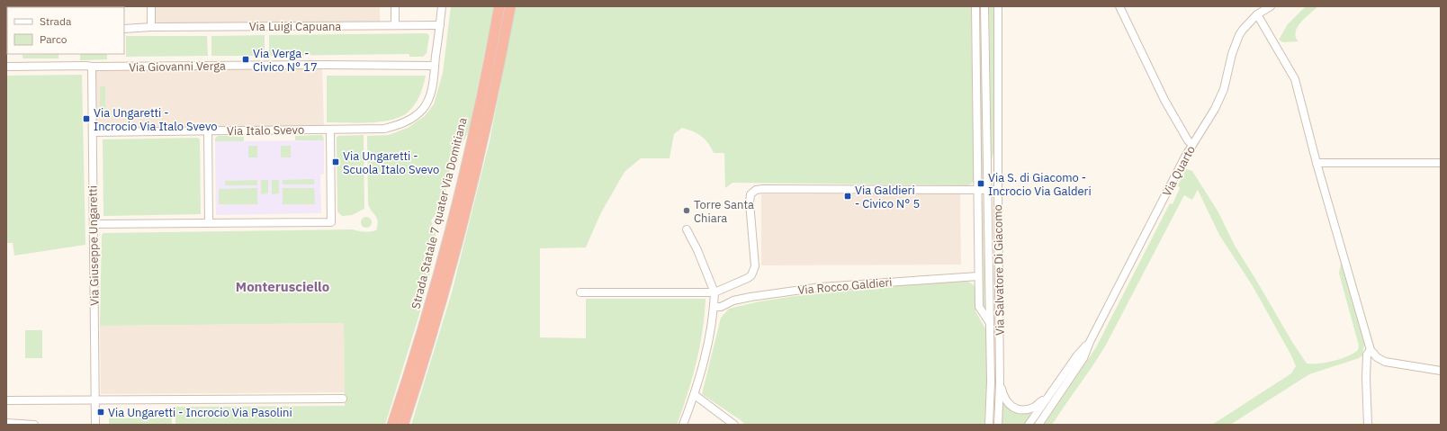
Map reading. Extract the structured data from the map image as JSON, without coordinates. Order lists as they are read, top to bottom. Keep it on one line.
{"streets":{"highway":["Strada Statale 7 quater Via Domitiana"],"street":["Via Luigi Capuana","Via Giovanni Verga","Via Italo Svevo","Via Quarto","Via Giuseppe Ungaretti","Via Salvatore Di Giacomo","Via Rocco Galdieri"]},"crossings":[["Via Luigi Capuana","Via Italo Svevo"],["Via Giovanni Verga","Via Italo Svevo"],["Via Giovanni Verga","Via Giuseppe Ungaretti"],["Via Italo Svevo","Via Giuseppe Ungaretti"],["Via Salvatore Di Giacomo","Via Rocco Galdieri"]],"districts":["Monterusciello"],"places":{"transit":["Via Verga - Civico N° 17","Via Ungaretti - Incrocio Via Italo Svevo","Via Ungaretti - Scuola Italo Svevo","Via S. di Giacomo - Incrocio Via Galderi","Via Galdieri - Civico N° 5","Via Ungaretti - Incrocio Via Pasolini"],"other":["Torre Santa Chiara"]},"legend":["Strada","Parco"]}
